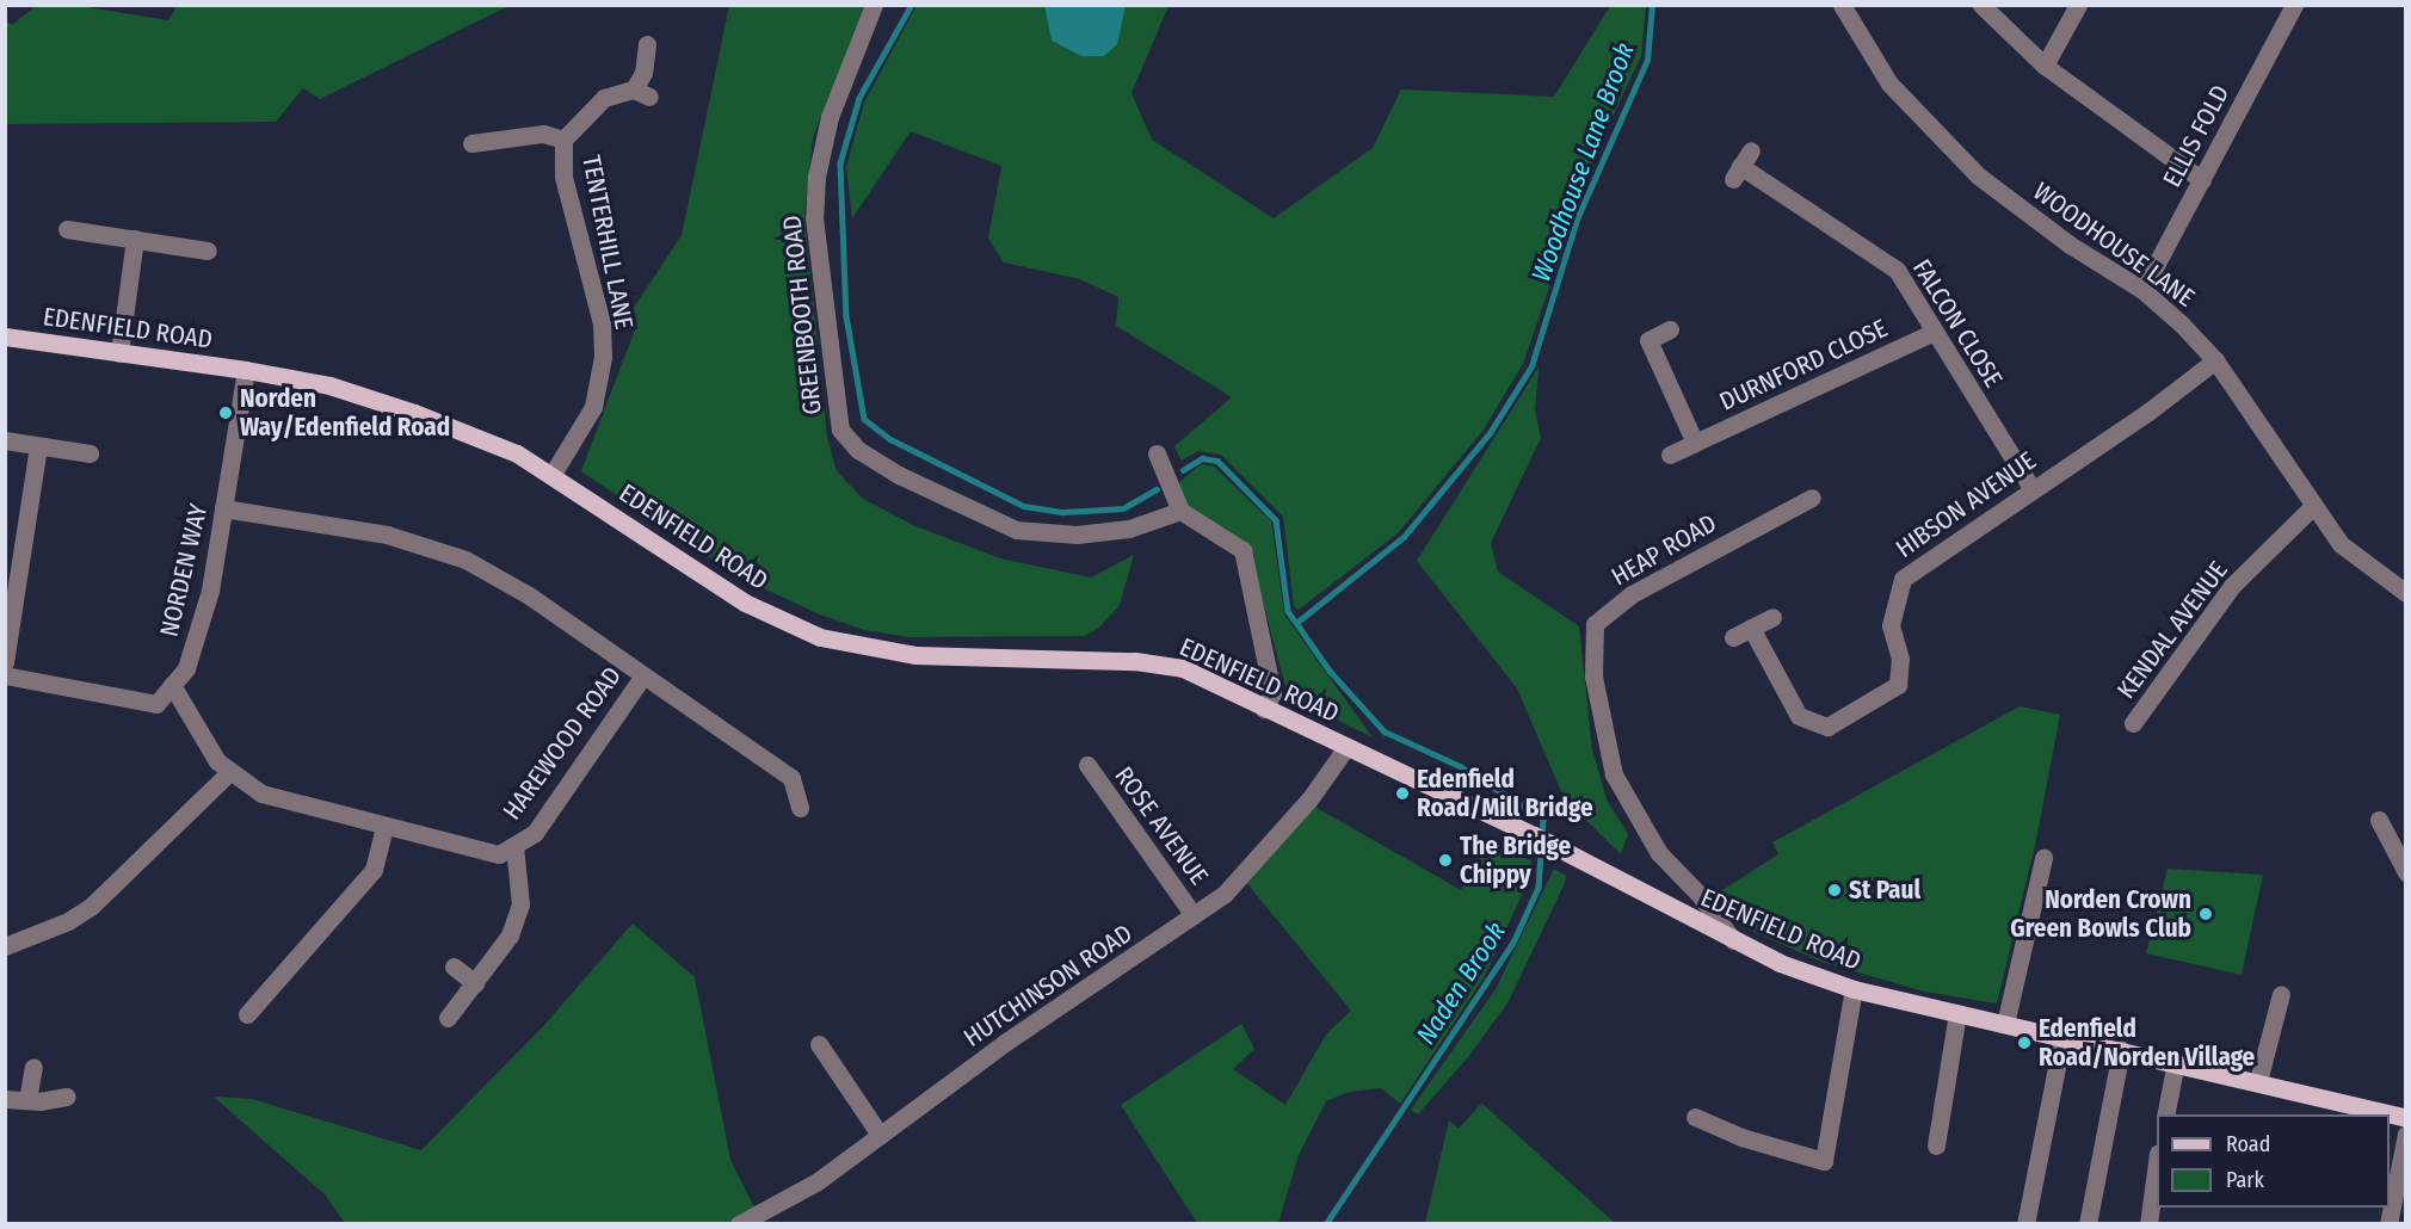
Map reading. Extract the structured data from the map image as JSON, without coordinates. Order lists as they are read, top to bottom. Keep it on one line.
{"streets":{"main road":["EDENFIELD ROAD"],"street":["ELLIS FOLD","TENTERHILL LANE","WOODHOUSE LANE","GREENBOOTH ROAD","FALCON CLOSE","DURNFORD CLOSE","HIBSON AVENUE","HEAP ROAD","NORDEN WAY","KENDAL AVENUE","HAREWOOD ROAD","ROSE AVENUE","HUTCHINSON ROAD"]},"crossings":[["ELLIS FOLD","WOODHOUSE LANE"],["TENTERHILL LANE","EDENFIELD ROAD"],["WOODHOUSE LANE","HIBSON AVENUE"],["WOODHOUSE LANE","KENDAL AVENUE"],["FALCON CLOSE","DURNFORD CLOSE"],["FALCON CLOSE","HIBSON AVENUE"],["EDENFIELD ROAD","HEAP ROAD"],["EDENFIELD ROAD","NORDEN WAY"],["EDENFIELD ROAD","HUTCHINSON ROAD"],["NORDEN WAY","HAREWOOD ROAD"],["ROSE AVENUE","HUTCHINSON ROAD"]],"water":["Woodhouse Lane Brook","Naden Brook"],"places":["Norden Way/Edenfield Road","Edenfield Road/Mill Bridge","The Bridge Chippy","St Paul","Norden Crown Green Bowls Club","Edenfield Road/Norden Village"],"legend":["Road","Park"]}
